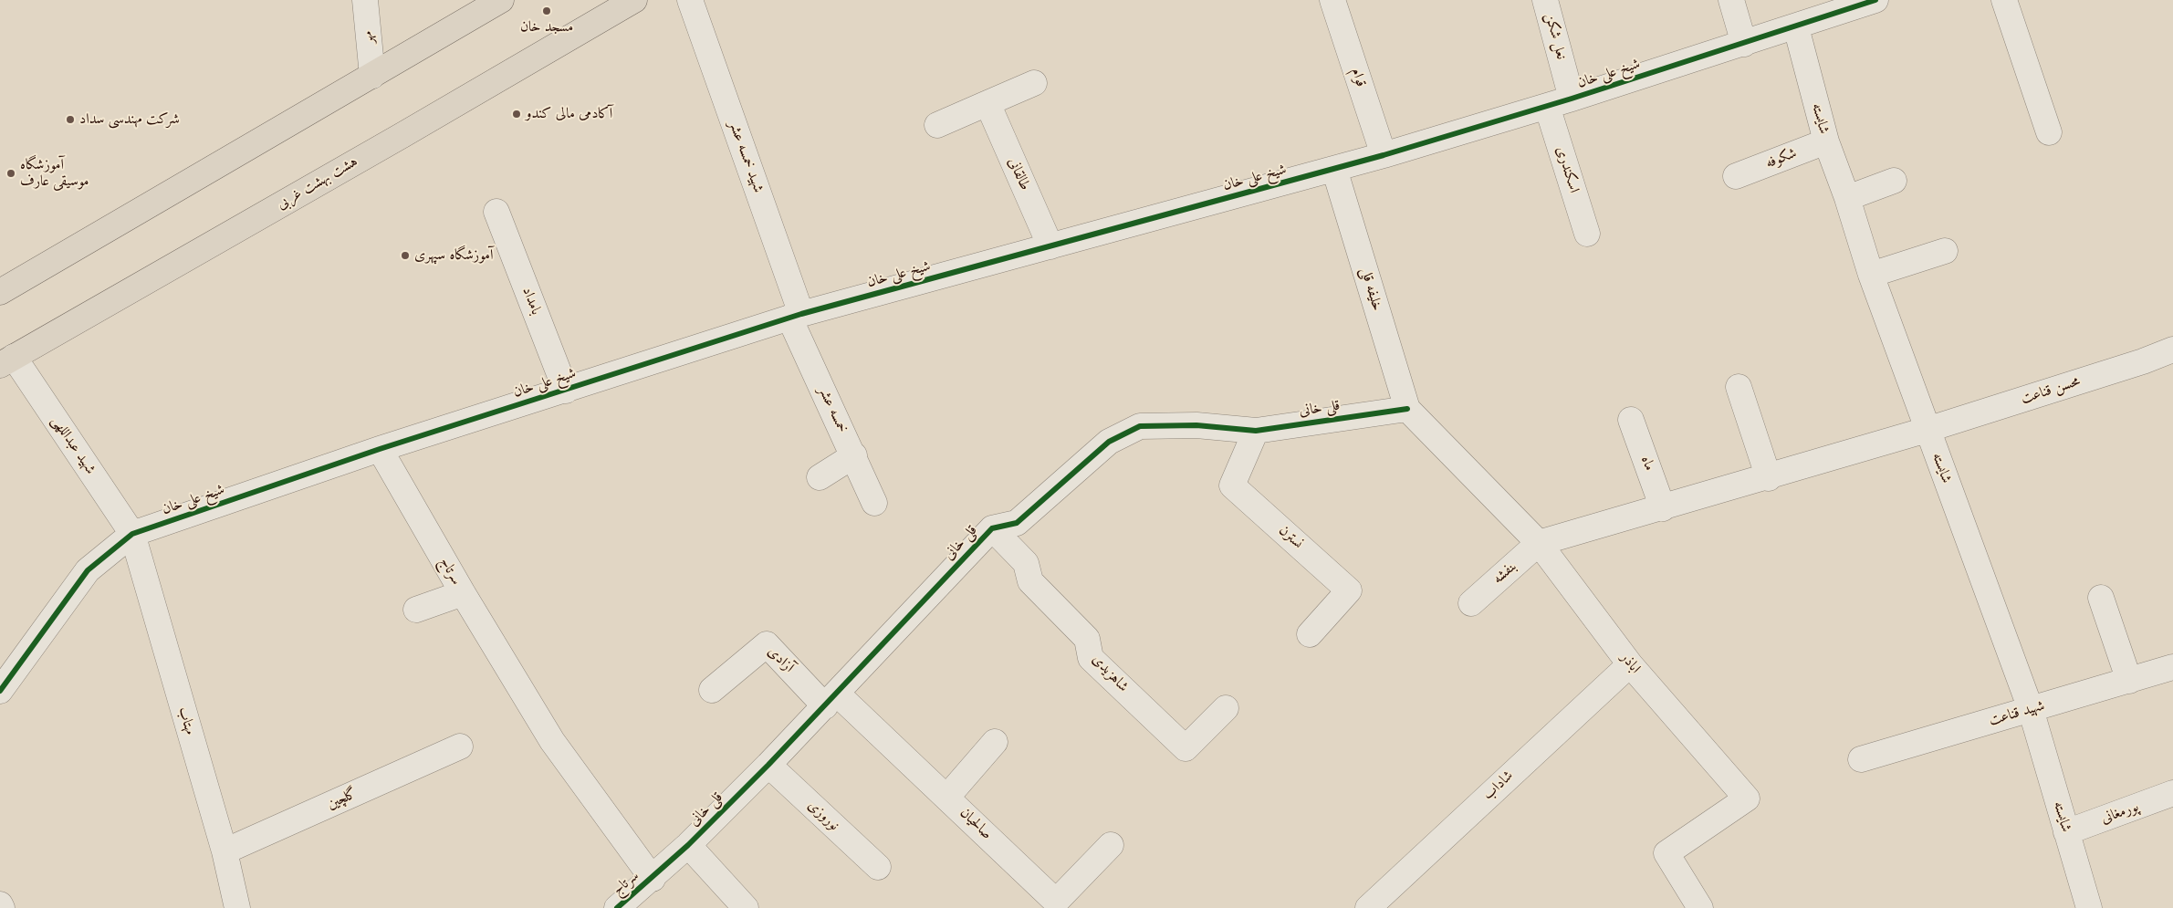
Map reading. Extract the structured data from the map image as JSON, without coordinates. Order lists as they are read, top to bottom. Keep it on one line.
{"streets":{"main road":["هشت بهشت غربی"],"street":["نعل شکن","مهر","شیخ علی خان","قوام","شایسته","شهید خمسه عشر","شکوفه","اسکندری","طالقانی","خلیفه قلی","بامداد","محسن قناعت","قلی خانی","خمسه عشر","شهید عبداللهی","ماه","نسترن","سرتاج","بنفشه","آزادی","اباذر","شاهزیدی","شهید قناعت","مهتاب","شاداب","گلچین","پورمغانی","نوروزی","صالحیان"]},"crossings":[["نعل شکن","شیخ علی خان"],["شیخ علی خان","قوام"],["شیخ علی خان","شایسته"],["شیخ علی خان","شهید خمسه عشر"],["شیخ علی خان","اسکندری"],["شیخ علی خان","طالقانی"],["شیخ علی خان","خلیفه قلی"],["شیخ علی خان","بامداد"],["شیخ علی خان","خمسه عشر"],["شیخ علی خان","شهید عبداللهی"],["شیخ علی خان","سرتاج"],["شیخ علی خان","مهتاب"],["شایسته","شکوفه"],["شایسته","محسن قناعت"],["شایسته","شهید قناعت"],["شایسته","پورمغانی"],["شهید خمسه عشر","خمسه عشر"],["هشت بهشت غربی","شهید عبداللهی"],["خلیفه قلی","قلی خانی"],["خلیفه قلی","اباذر"],["محسن قناعت","ماه"],["محسن قناعت","بنفشه"],["محسن قناعت","اباذر"],["قلی خانی","نسترن"],["قلی خانی","سرتاج"],["قلی خانی","آزادی"],["قلی خانی","اباذر"],["قلی خانی","شاهزیدی"],["قلی خانی","نوروزی"],["قلی خانی","صالحیان"],["شهید عبداللهی","مهتاب"],["بنفشه","اباذر"],["آزادی","صالحیان"],["اباذر","شاداب"],["مهتاب","گلچین"]],"places":["مسجد خان","آکادمی مالی کندو","شرکت مهندسی سداد","آموزشگاه موسیقی عارف","آموزشگاه سپهری"]}
